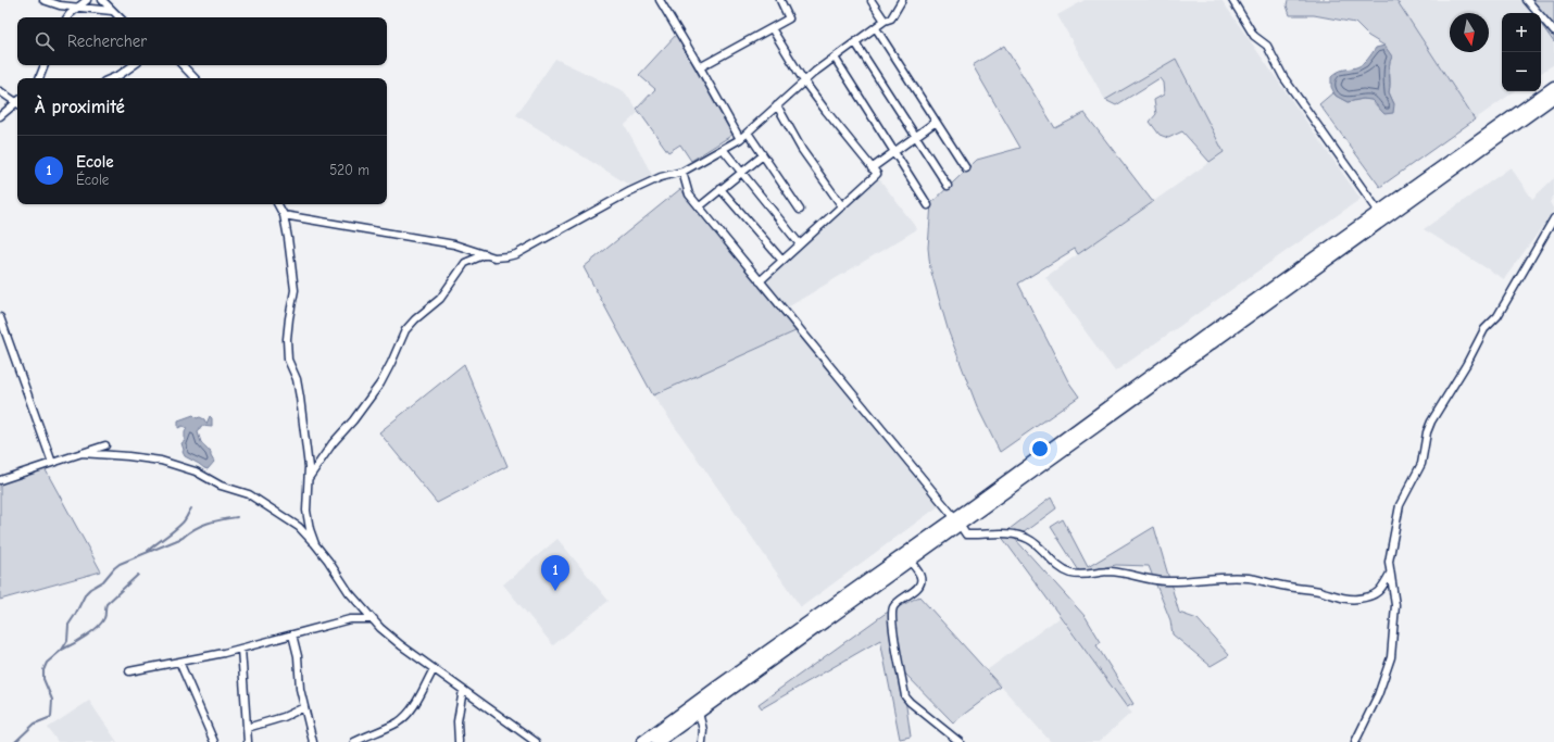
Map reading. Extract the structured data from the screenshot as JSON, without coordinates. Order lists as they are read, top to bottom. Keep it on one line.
{"north":"bottom","page":{"map_buttons":["+","−"],"search":"Rechercher","heading":"À proximité","list":[{"mark":"1","name":"Ecole","note":"École","value":"520 m"}],"pins":"1"}}
